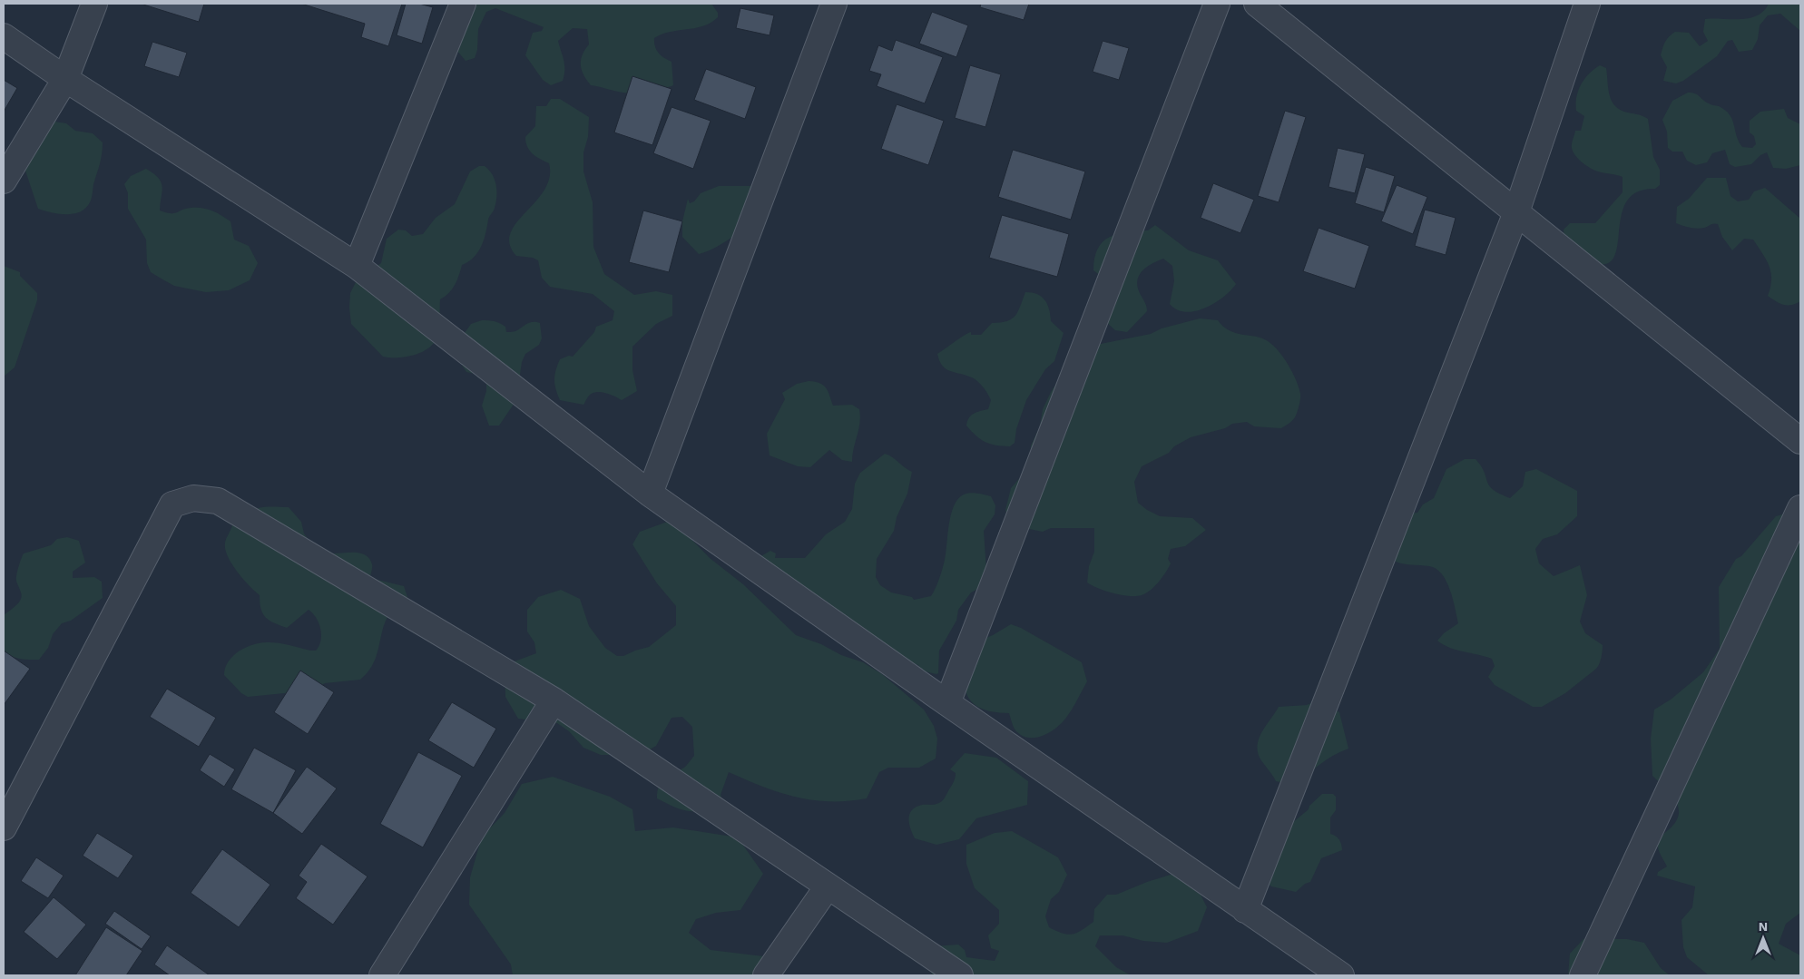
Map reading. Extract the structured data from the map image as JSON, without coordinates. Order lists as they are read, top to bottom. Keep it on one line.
{"north":"top"}
